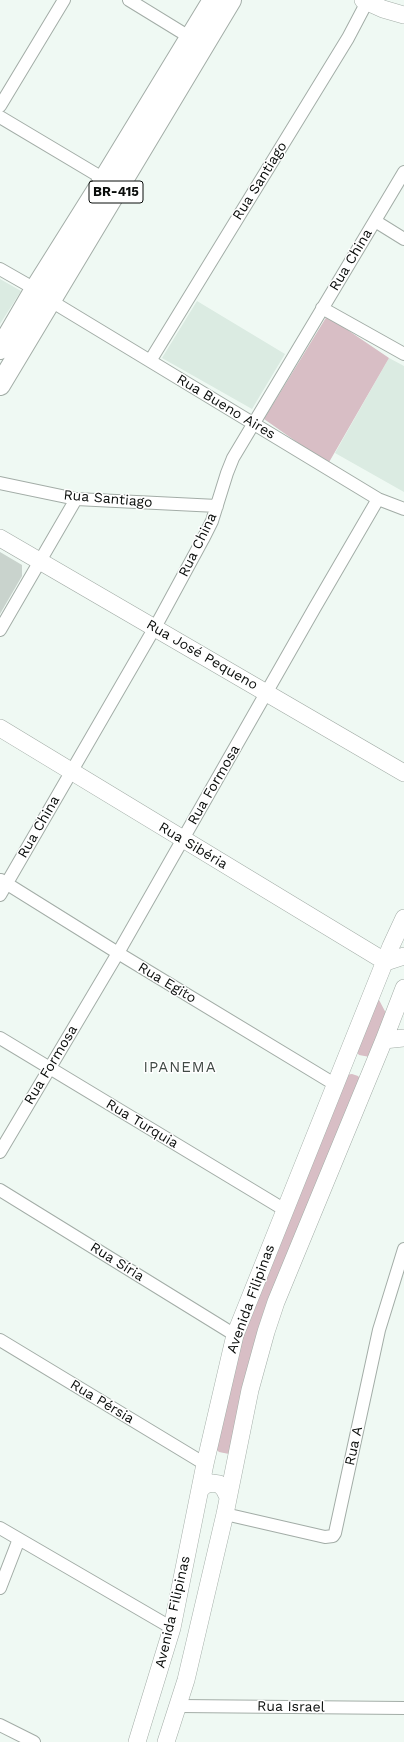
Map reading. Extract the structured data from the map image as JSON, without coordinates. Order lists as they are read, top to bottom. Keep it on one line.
{"streets":{"main road":["BR-415","Rua José Pequeno","Rua Sibéria","Avenida Filipinas"],"street":["Rua Santiago","Rua China","Rua Bueno Aires","Rua Formosa","Rua Egito","Rua Turquia","Rua Síria","Rua Pérsia","Rua A","Rua Israel"]},"crossings":[["Rua Santiago","Rua China"],["Rua Santiago","Rua Bueno Aires"],["BR-415","Rua Bueno Aires"],["Rua China","Rua Bueno Aires"],["Rua China","Rua José Pequeno"],["Rua China","Rua Sibéria"],["Rua China","Rua Egito"],["Rua Bueno Aires","Rua Formosa"],["Rua José Pequeno","Rua Formosa"],["Rua Formosa","Rua Sibéria"],["Rua Formosa","Rua Egito"],["Rua Formosa","Rua Turquia"],["Rua Sibéria","Avenida Filipinas"],["Rua Egito","Avenida Filipinas"],["Rua Turquia","Avenida Filipinas"],["Rua Síria","Avenida Filipinas"],["Avenida Filipinas","Rua Pérsia"],["Avenida Filipinas","Rua A"],["Avenida Filipinas","Rua Israel"]],"districts":["IPANEMA"]}
